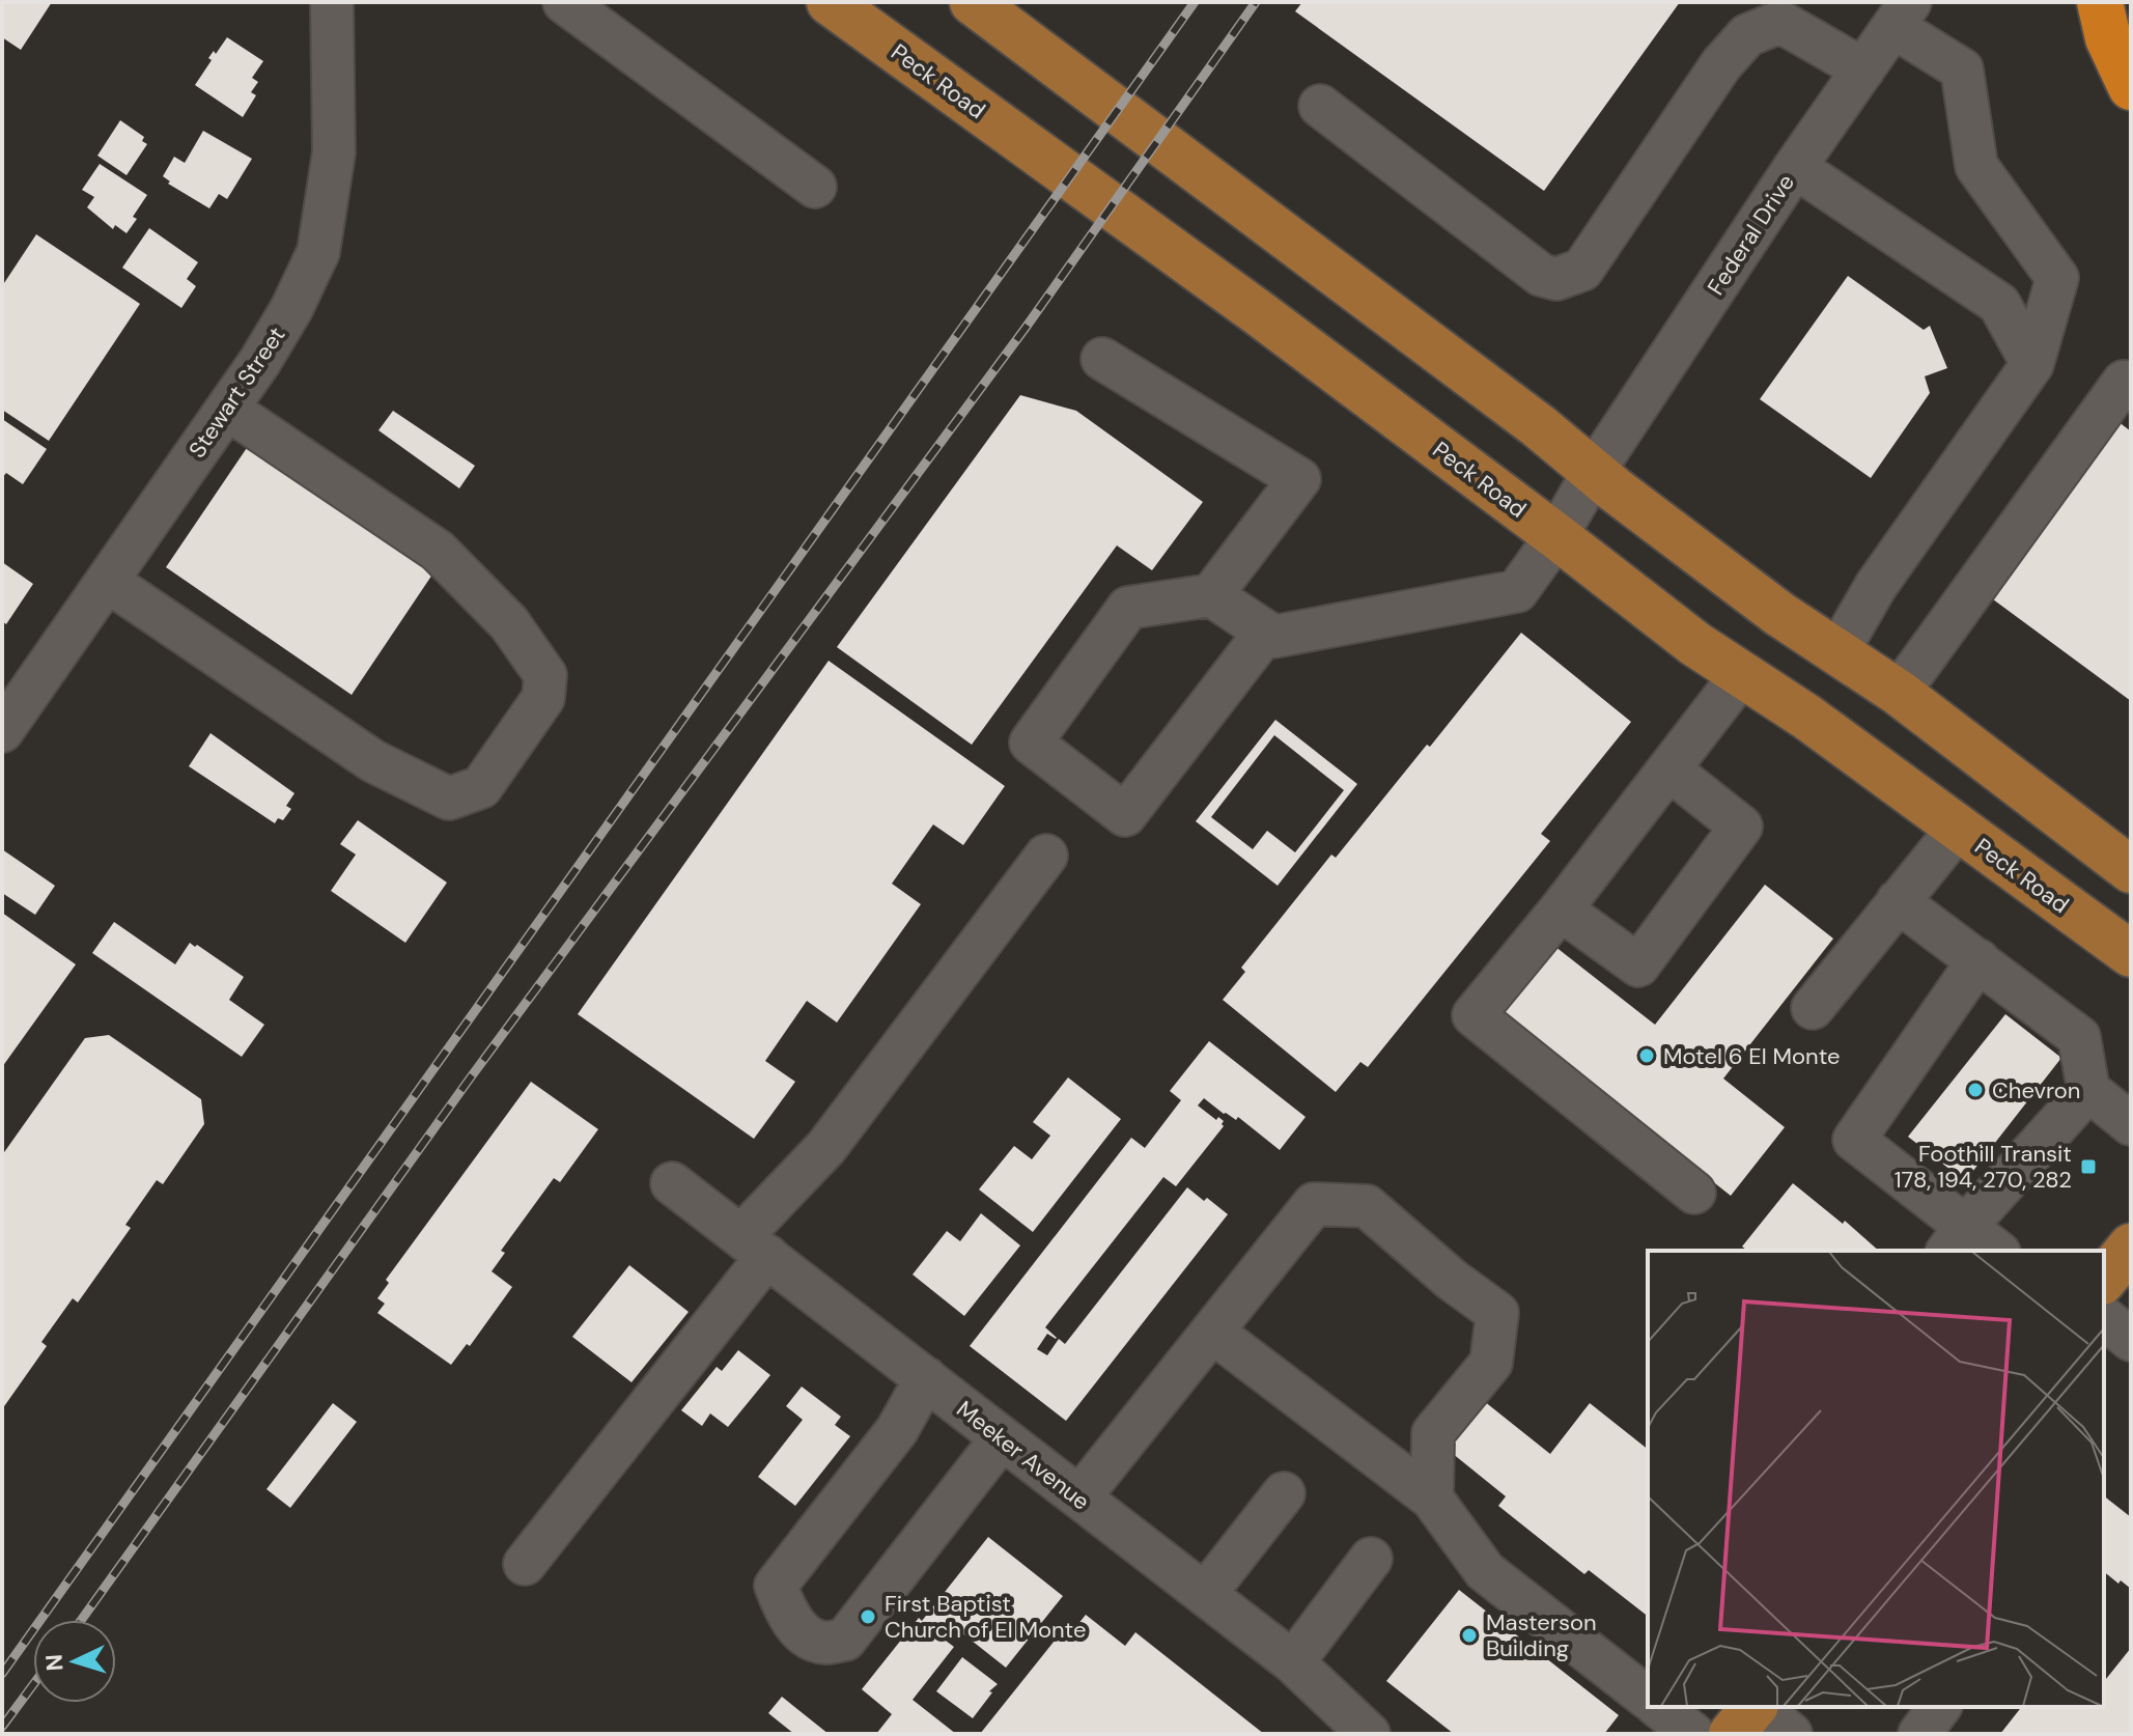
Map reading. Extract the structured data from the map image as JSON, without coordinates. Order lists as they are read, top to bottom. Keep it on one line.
{"streets":{"main road":["Peck Road"],"street":["Federal Drive","Stewart Street","Meeker Avenue"]},"crossings":[["Peck Road","Federal Drive"]],"places":{"other":["Motel 6 El Monte","Chevron","First Baptist Church of El Monte","Masterson Building"],"transit":["Foothill Transit 178, 194, 270, 282"]},"north":"left"}
